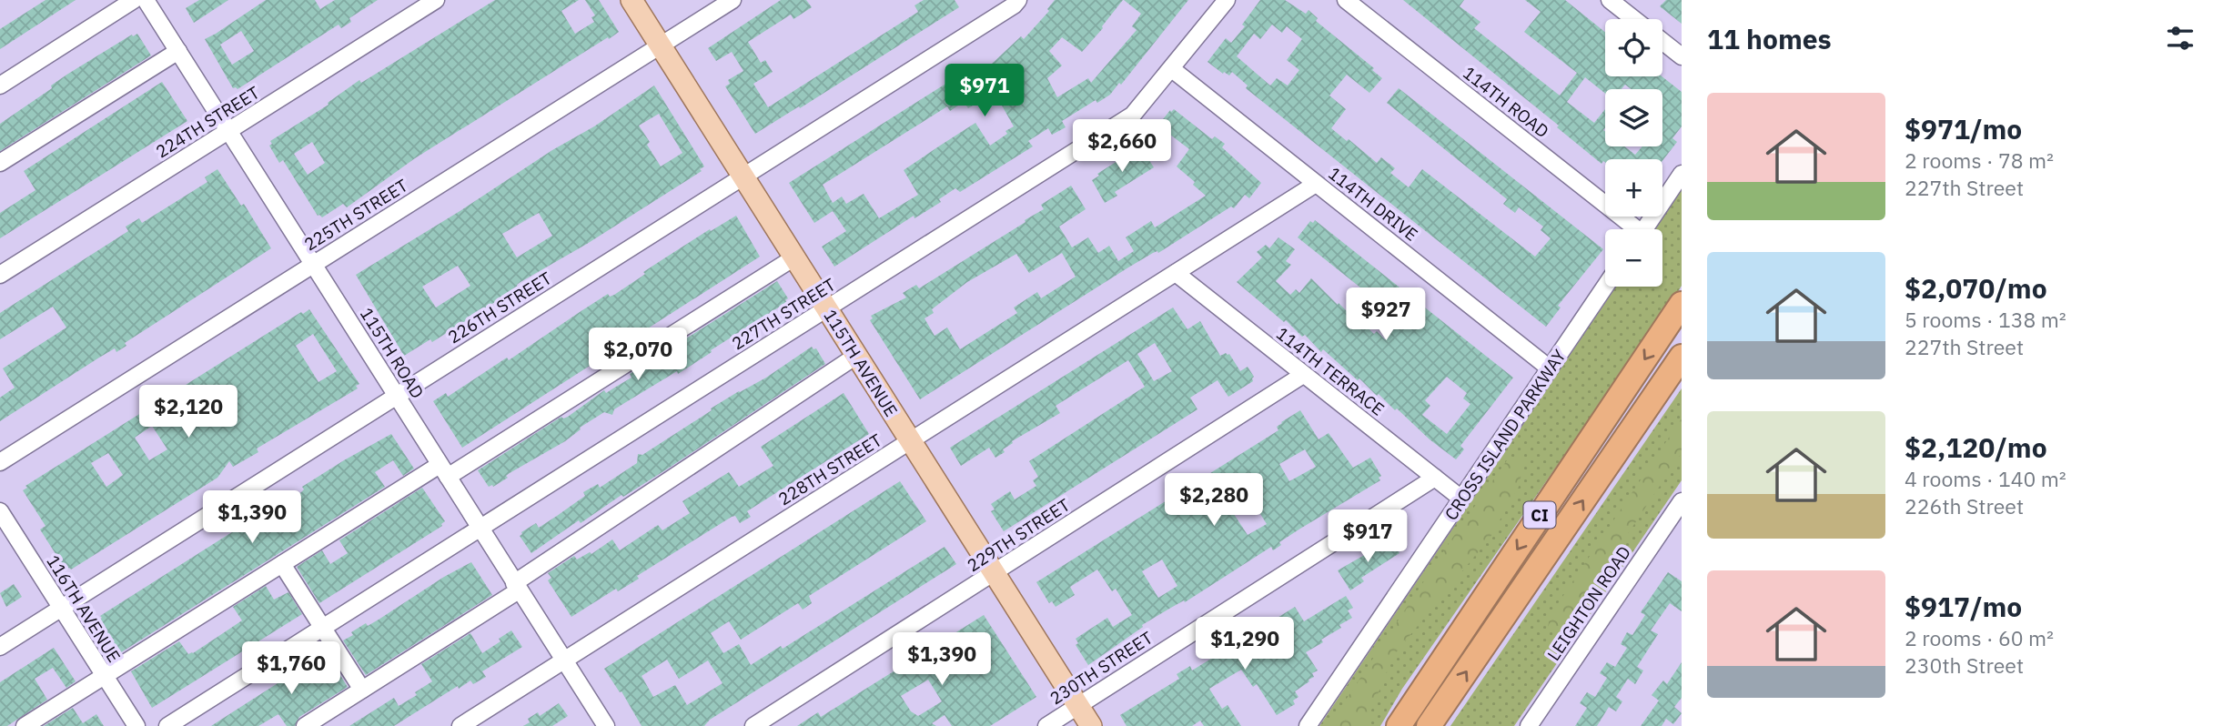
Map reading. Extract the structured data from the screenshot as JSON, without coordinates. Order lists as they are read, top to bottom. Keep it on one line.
{"streets":{"highway":["CI"],"main road":["115TH AVENUE"],"street":["114TH ROAD","224TH STREET","114TH DRIVE","225TH STREET","226TH STREET","227TH STREET","115TH ROAD","114TH TERRACE","CROSS ISLAND PARKWAY","228TH STREET","229TH STREET","LEIGHTON ROAD","116TH AVENUE","230TH STREET"]},"crossings":[["224TH STREET","115TH ROAD"],["114TH DRIVE","227TH STREET"],["114TH DRIVE","CROSS ISLAND PARKWAY"],["114TH DRIVE","228TH STREET"],["225TH STREET","115TH ROAD"],["225TH STREET","115TH AVENUE"],["226TH STREET","115TH ROAD"],["226TH STREET","115TH AVENUE"],["226TH STREET","116TH AVENUE"],["227TH STREET","115TH ROAD"],["227TH STREET","115TH AVENUE"],["115TH ROAD","228TH STREET"],["115TH AVENUE","228TH STREET"],["115TH AVENUE","229TH STREET"],["115TH AVENUE","230TH STREET"],["114TH TERRACE","CROSS ISLAND PARKWAY"],["114TH TERRACE","228TH STREET"],["114TH TERRACE","229TH STREET"],["114TH TERRACE","230TH STREET"]],"page":{"heading":"11 homes","map_buttons":["+","−"],"price":["$971","$2,660","$927","$2,070","$2,120","$2,280","$1,390","$917","$1,290","$1,390","$1,760"],"list":[{"name":"$971/mo","note":"2 rooms · 78 m² · 227th Street"},{"name":"$2,070/mo","note":"5 rooms · 138 m² · 227th Street"},{"name":"$2,120/mo","note":"4 rooms · 140 m² · 226th Street"},{"name":"$917/mo","note":"2 rooms · 60 m² · 230th Street"}]}}
